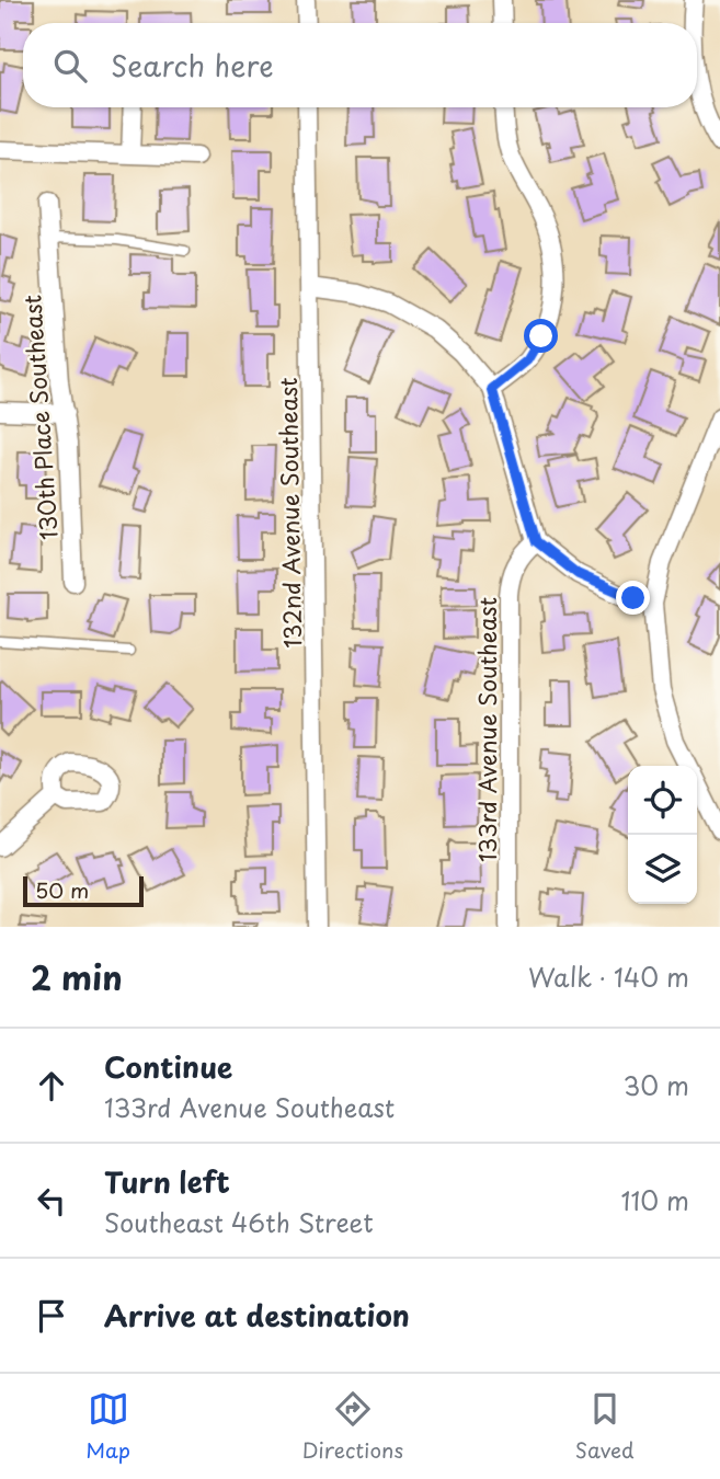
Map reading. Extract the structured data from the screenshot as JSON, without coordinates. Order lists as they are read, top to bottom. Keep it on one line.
{"streets":{"street":["130th Place Southeast","132nd Avenue Southeast","133rd Avenue Southeast"]},"scale_bar":"50 m","page":{"search":"Search here","scale":"50 m","heading":["2 min","Walk · 140 m"],"list":[["Continue","133rd Avenue Southeast","30 m"],["Turn left","Southeast 46th Street","110 m"],"Arrive at destination"],"nav":["Map","Directions","Saved"]}}
